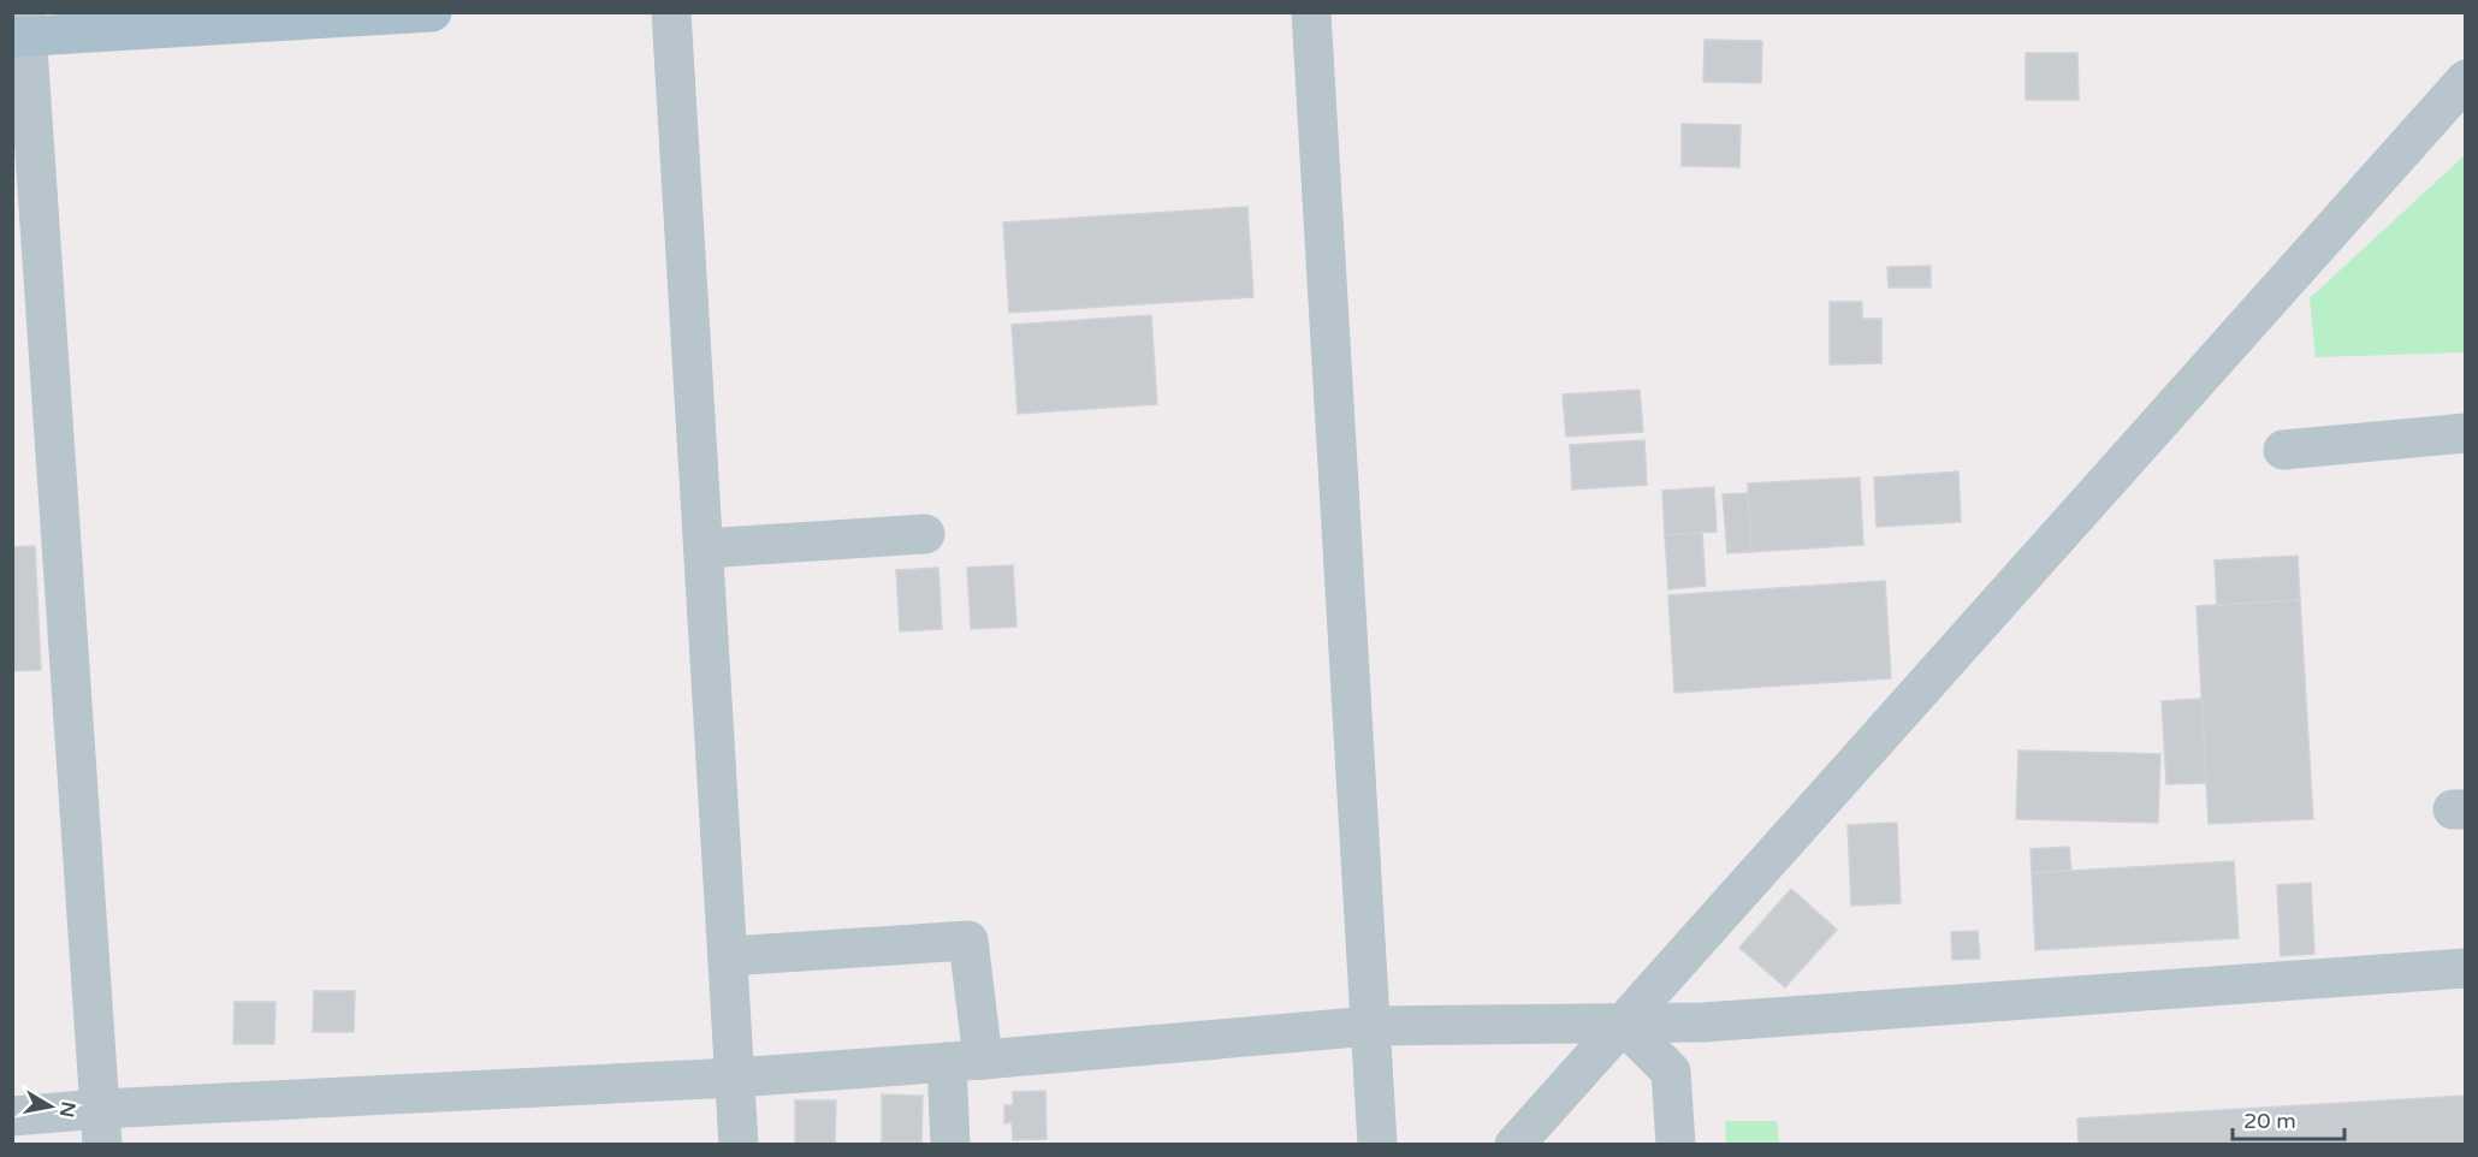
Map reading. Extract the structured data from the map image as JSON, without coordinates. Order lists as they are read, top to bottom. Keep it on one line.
{"scale_bar":"20 m","north":"right"}
